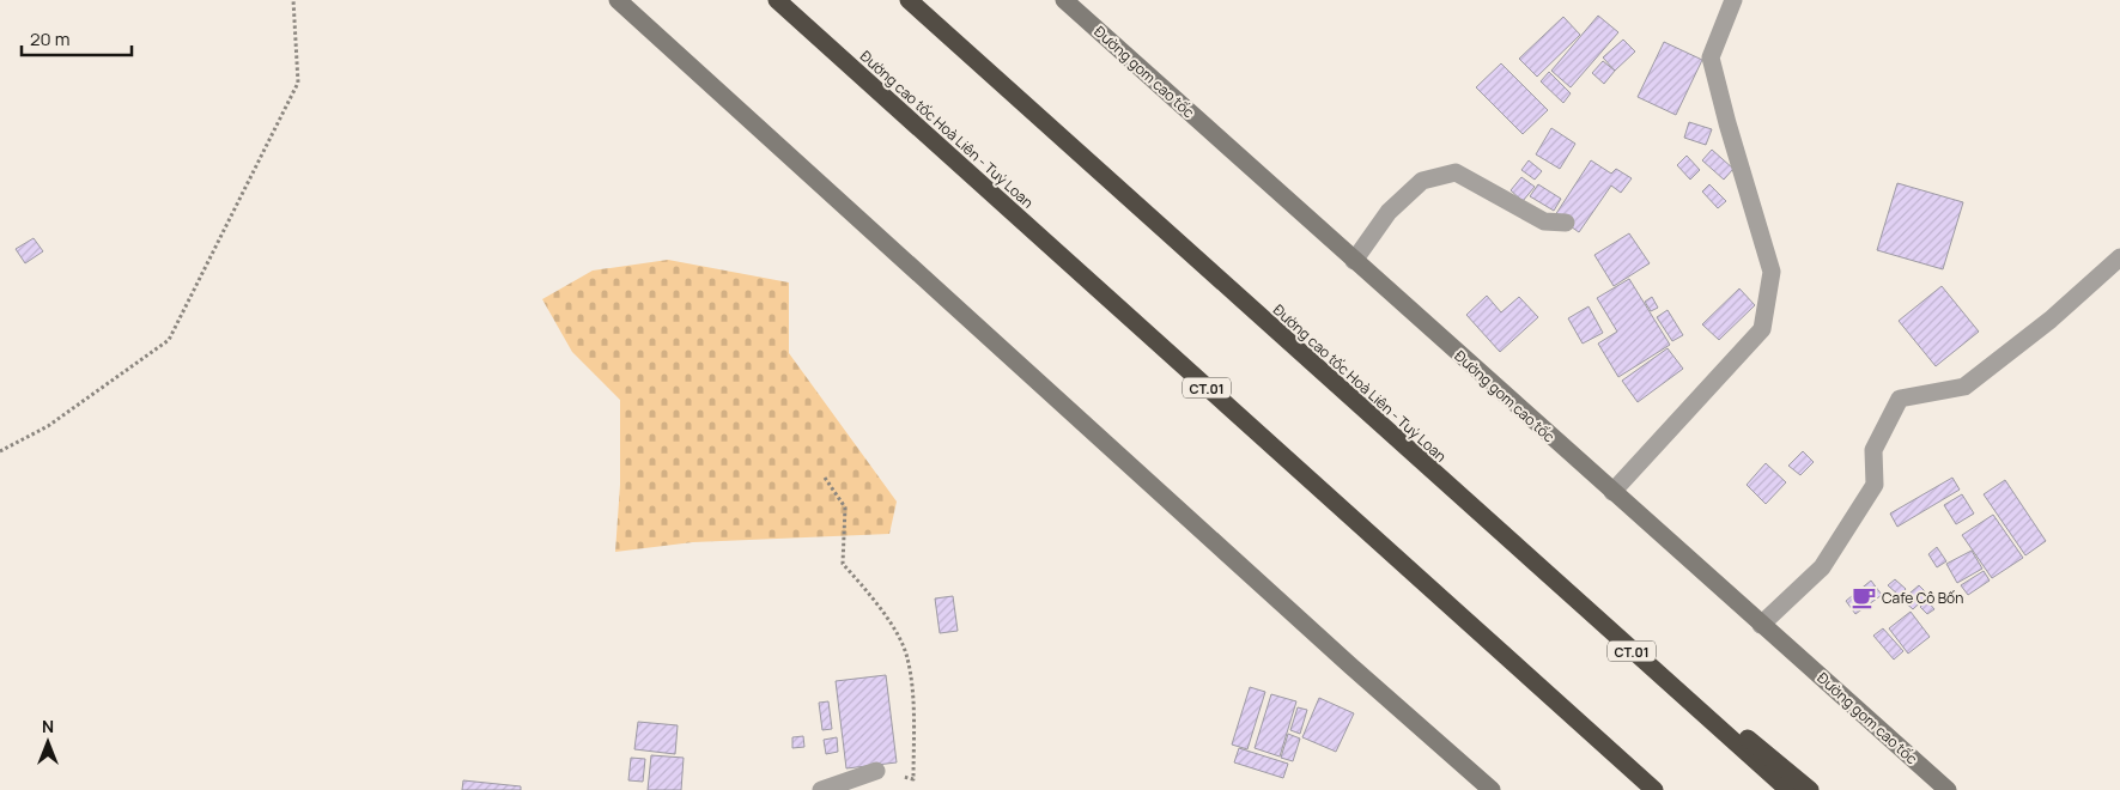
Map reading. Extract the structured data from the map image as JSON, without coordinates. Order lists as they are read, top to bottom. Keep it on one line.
{"streets":{"highway":["Đường cao tốc Hoà Liên - Tuý Loan","CT.01"],"main road":["Đường gom cao tốc"]},"places":{"cafe":["Cafe Cô Bốn"]},"scale_bar":"20 m","north":"top"}
